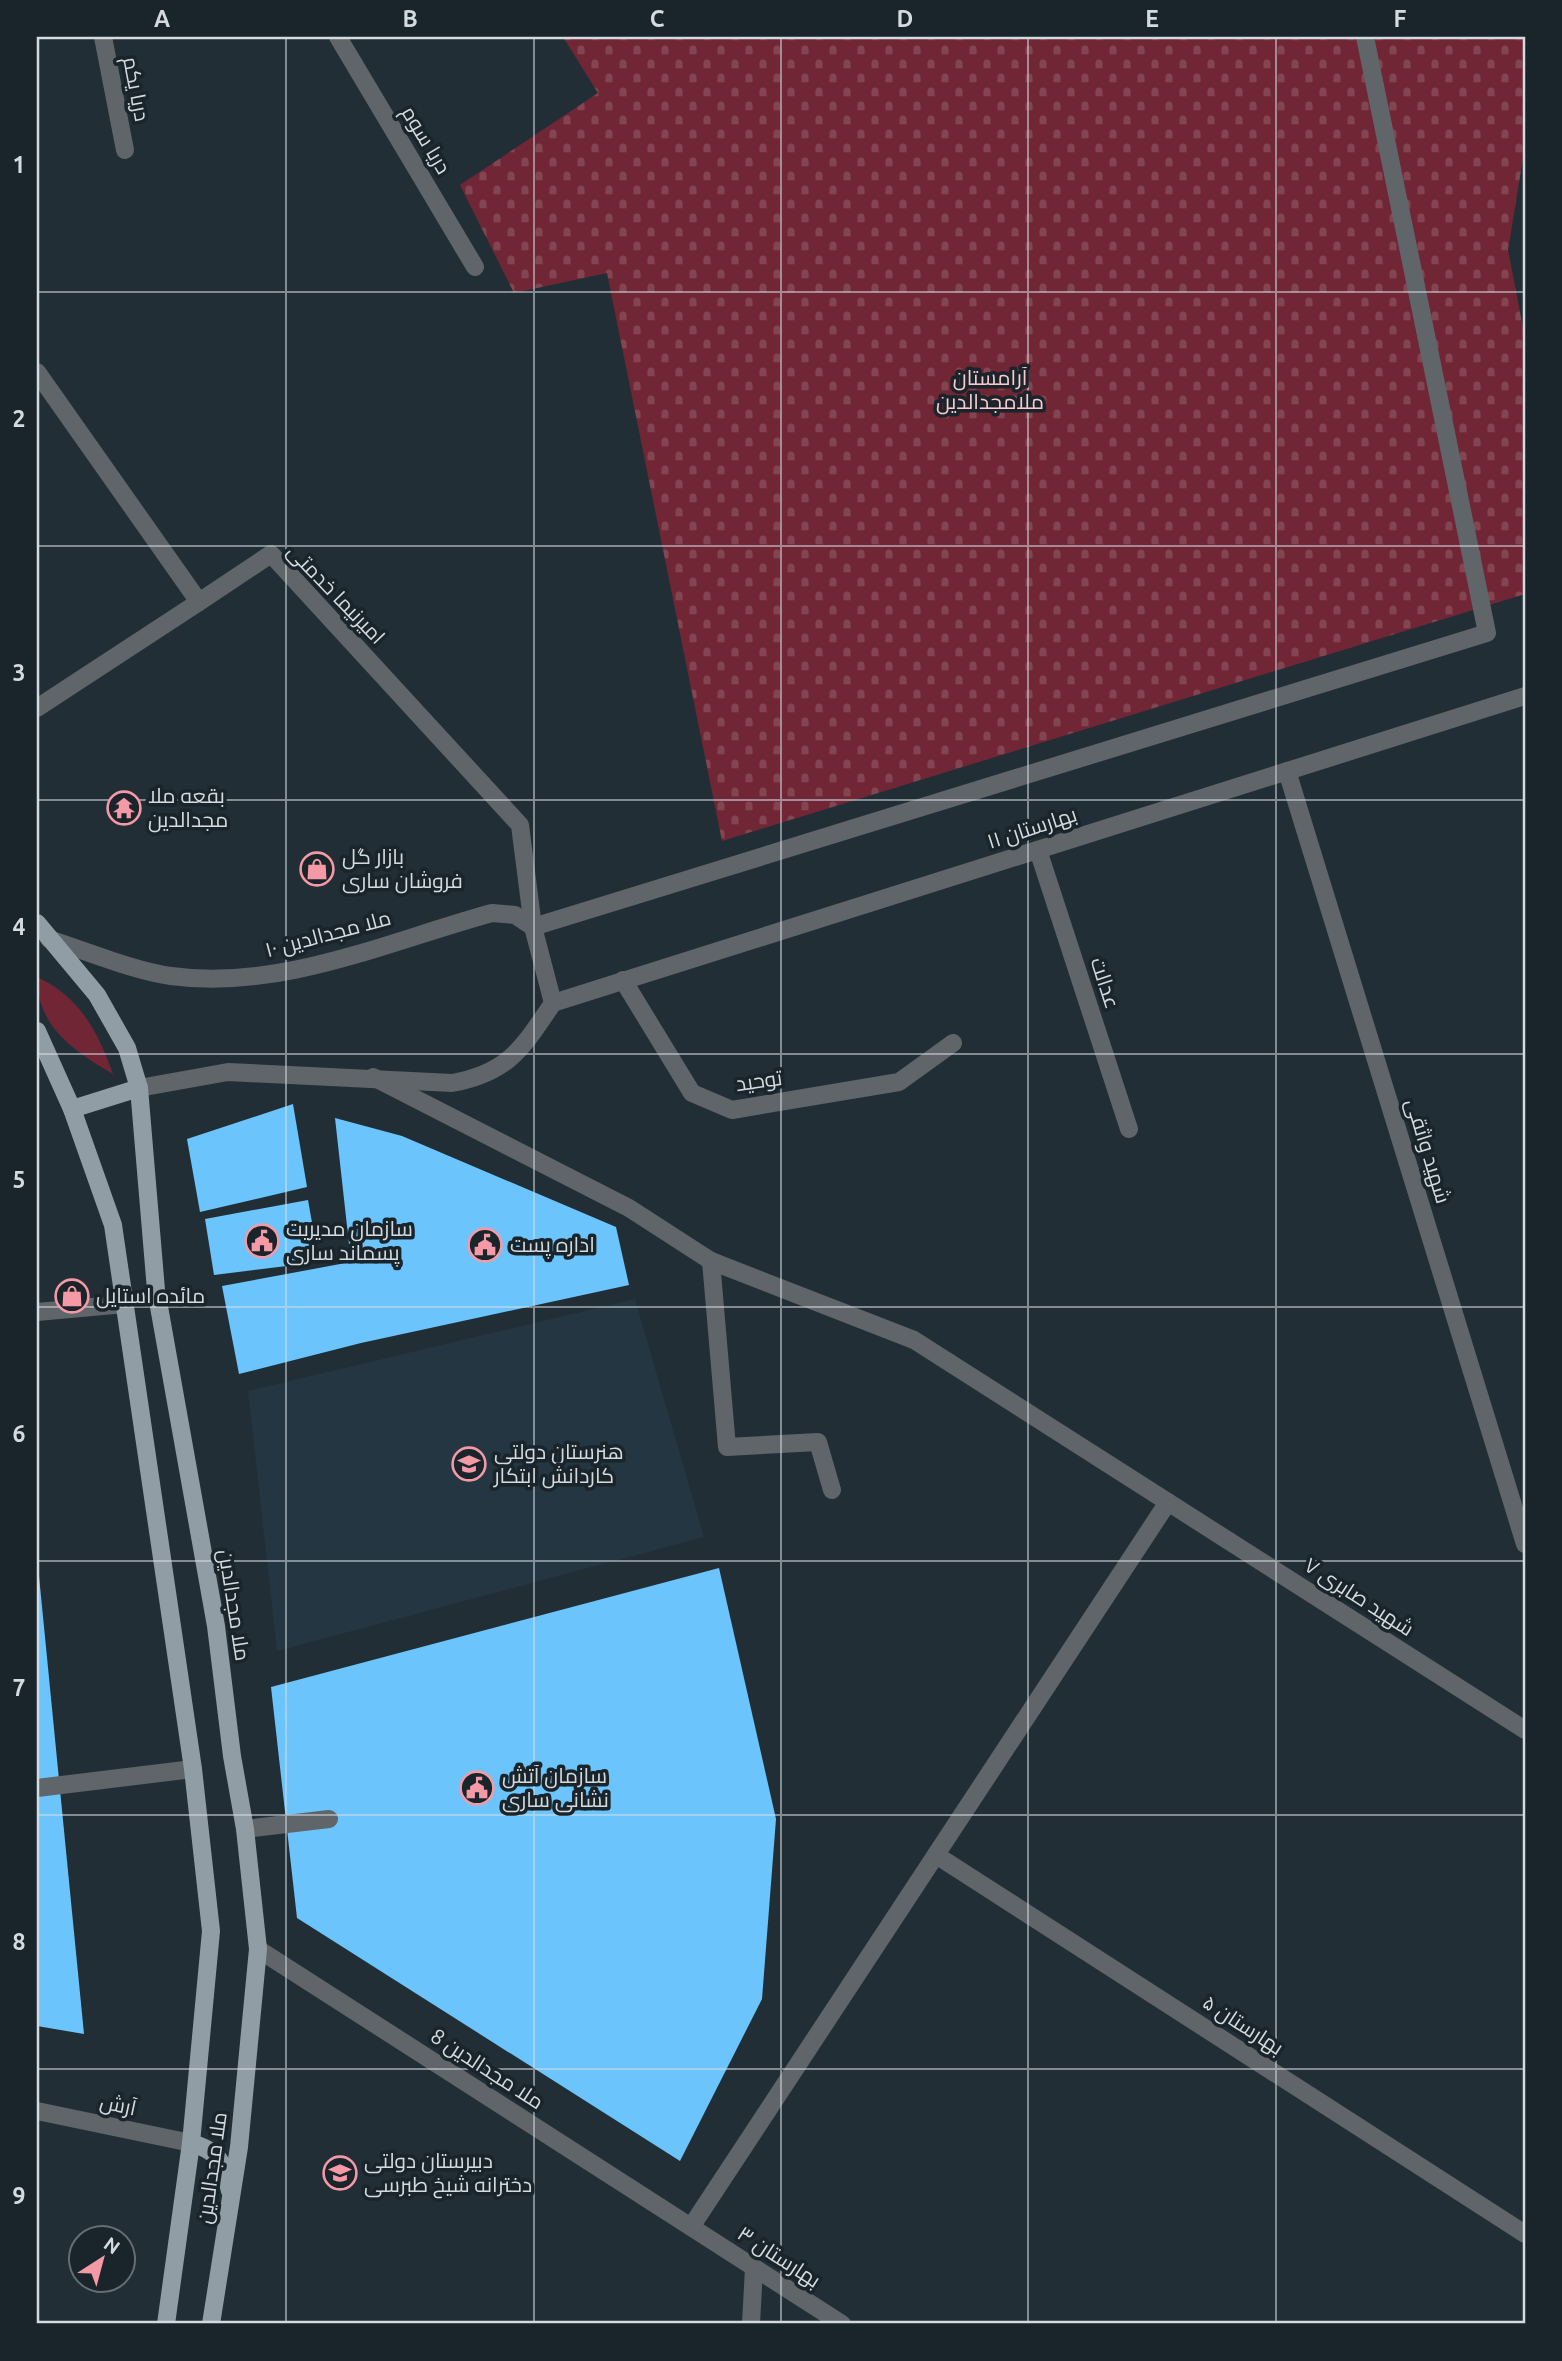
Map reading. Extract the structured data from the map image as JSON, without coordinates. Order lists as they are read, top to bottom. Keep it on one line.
{"streets":{"main road":["ملا مجدالدین"],"street":["دریا یکم","دریا سوم","امیرنیما خدمتی","بهارستان ۱۱","ملا مجدالدین ١٠","عدالت","توحید","شهید واثقی","شهید صابری ٧","بهارستان ۵","ملا مجدالدین 8","آرش","بهارستان ٣"]},"crossings":[["امیرنیما خدمتی","ملا مجدالدین ١٠"],["بهارستان ۱۱","عدالت"],["بهارستان ۱۱","توحید"],["بهارستان ۱۱","شهید واثقی"],["ملا مجدالدین ١٠","ملا مجدالدین"],["ملا مجدالدین","ملا مجدالدین 8"],["ملا مجدالدین","آرش"],["ملا مجدالدین 8","بهارستان ٣"]],"parks":["آرامستان ملامجدالدین"],"places":{"temple":["بقعه ملا مجدالدين"],"shop":["بازار گل فروشان ساری","مائده استایل"],"public building":["سازمان مدیریت پسماند ساری","اداره پست","سازمان آتش نشانی ساری"],"school or university":["هنرستان دولتی کاردانش ابتکار","دبیرستان دولتی دخترانه شیخ طبرسی"]},"north":"top right","grid":{"columns":["A","B","C","D","E","F"],"rows":["1","2","3","4","5","6","7","8","9"]}}
